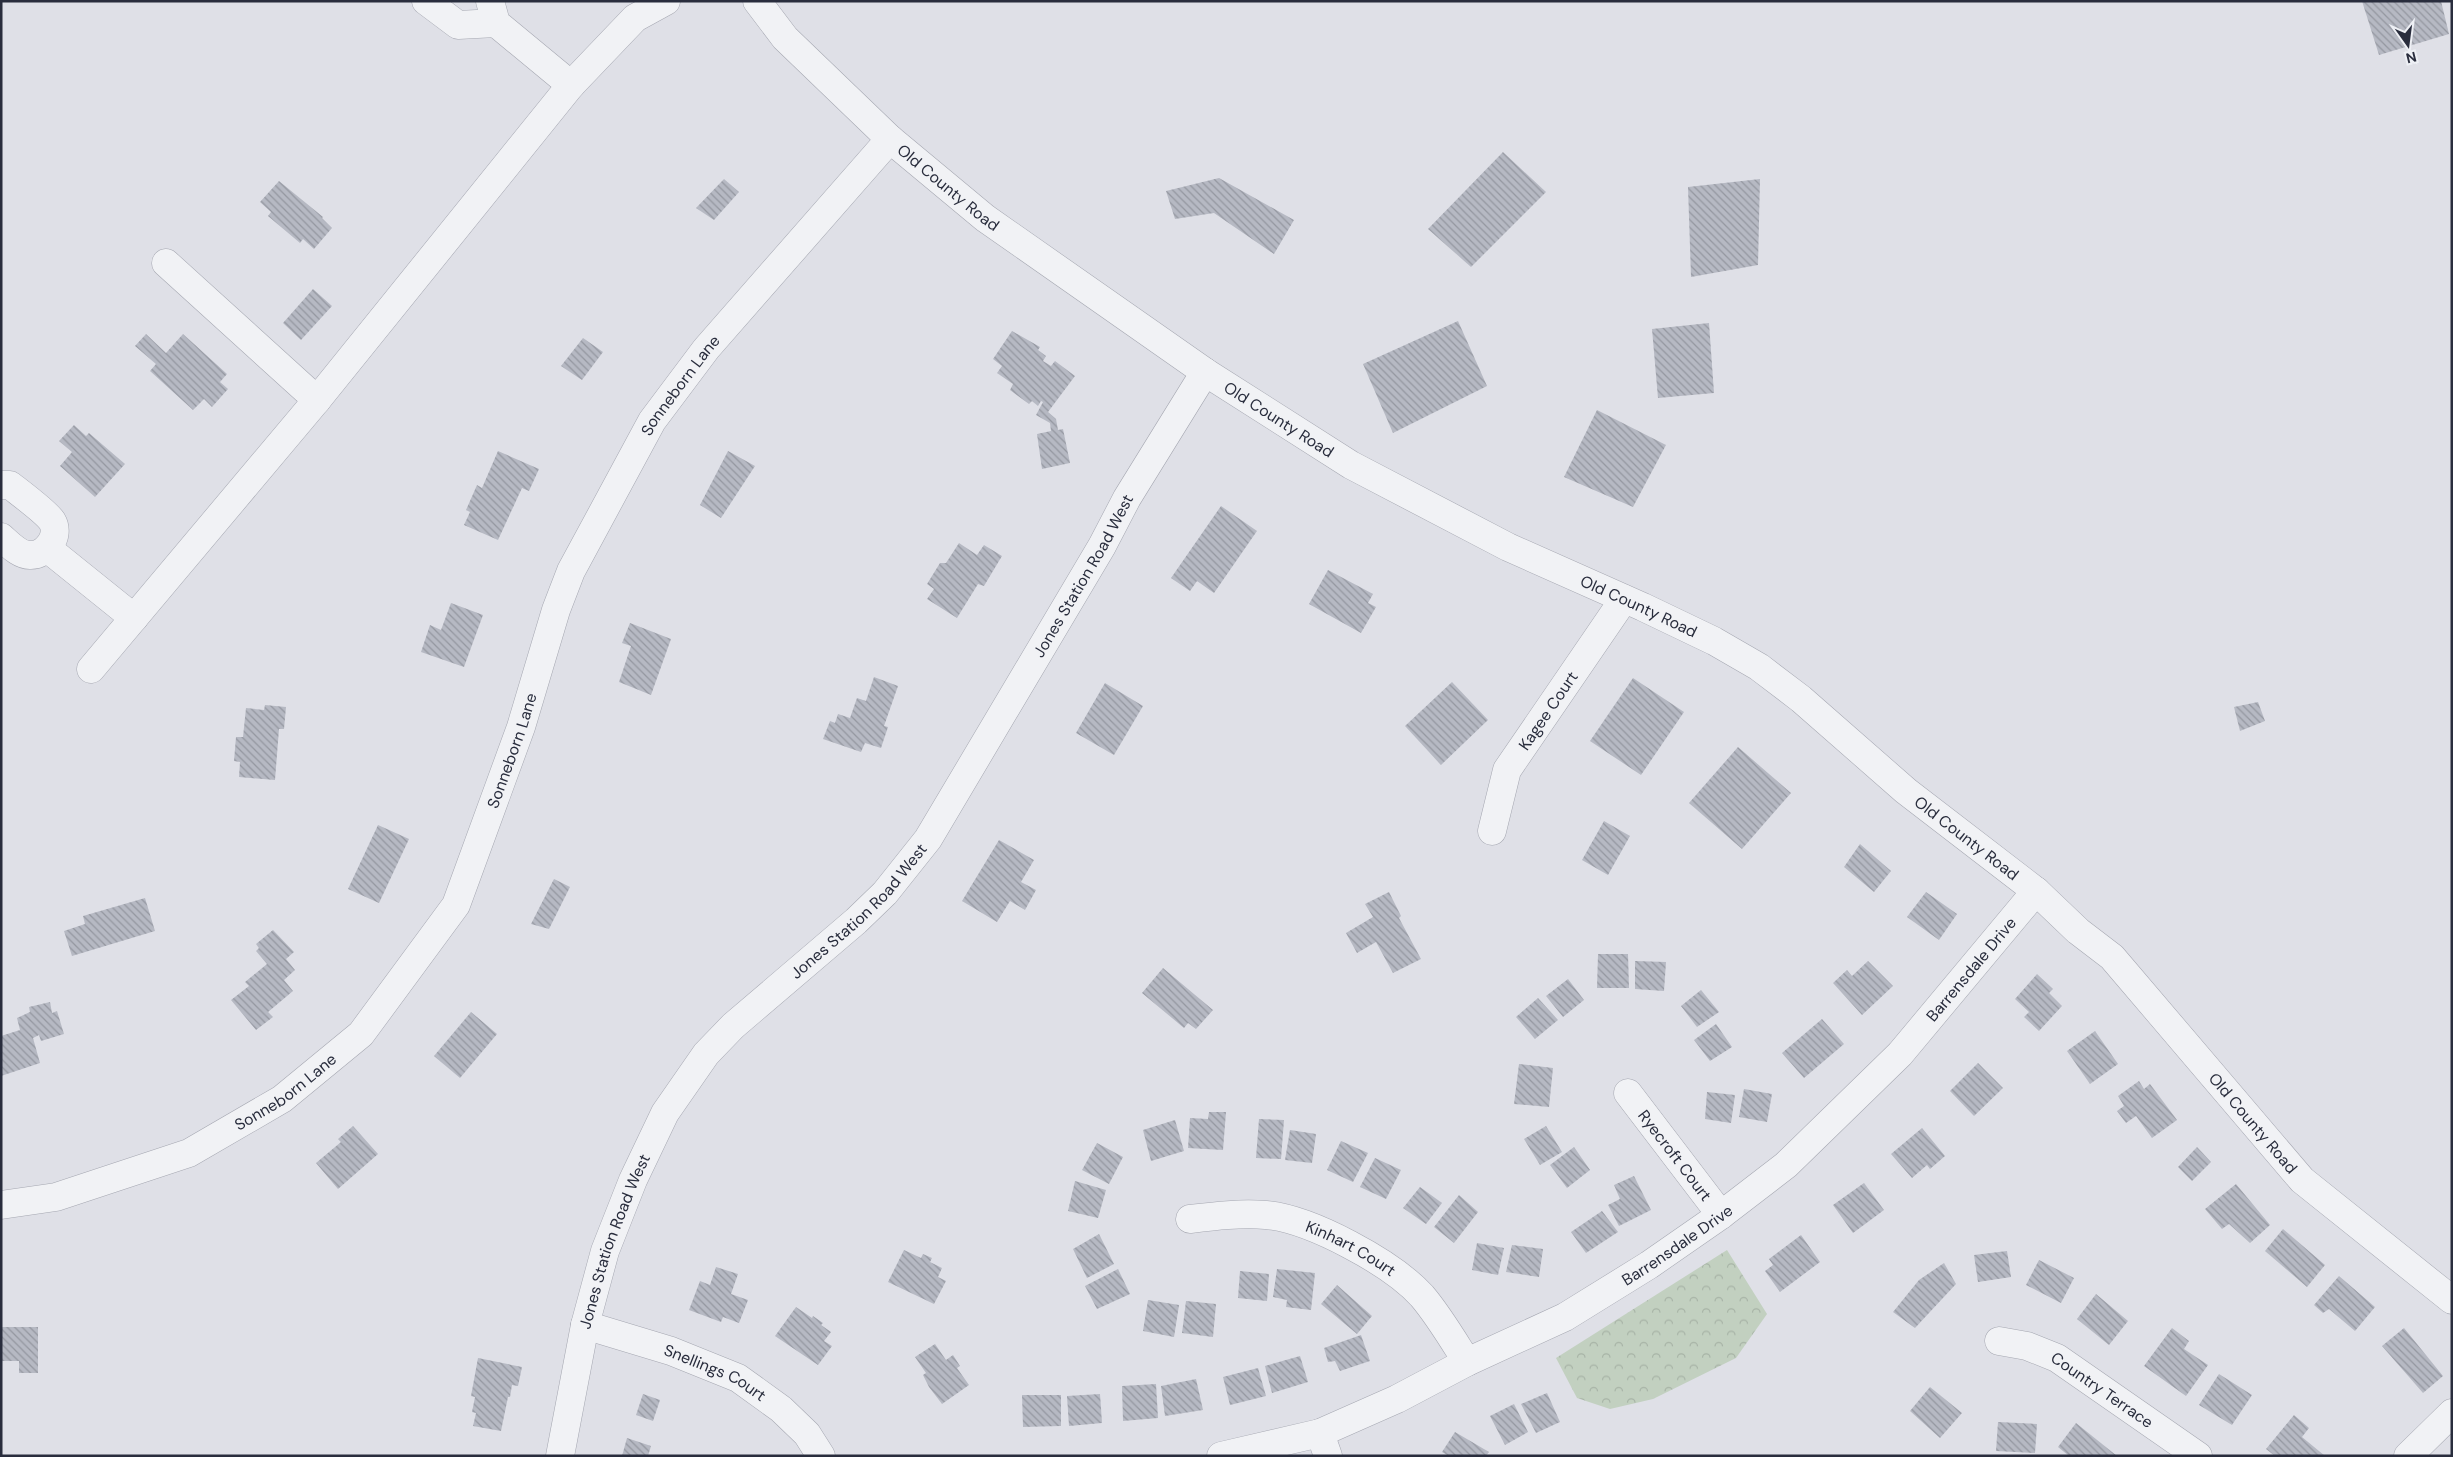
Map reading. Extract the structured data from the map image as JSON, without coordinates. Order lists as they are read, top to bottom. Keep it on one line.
{"streets":{"street":["Old County Road","Sonneborn Lane","Jones Station Road West","Kagee Court","Barrensdale Drive","Ryecroft Court","Kinhart Court","Snellings Court","Country Terrace"]},"crossings":[["Old County Road","Sonneborn Lane"],["Old County Road","Jones Station Road West"],["Old County Road","Kagee Court"],["Old County Road","Barrensdale Drive"],["Jones Station Road West","Snellings Court"],["Barrensdale Drive","Ryecroft Court"],["Barrensdale Drive","Kinhart Court"]],"north":"bottom"}
